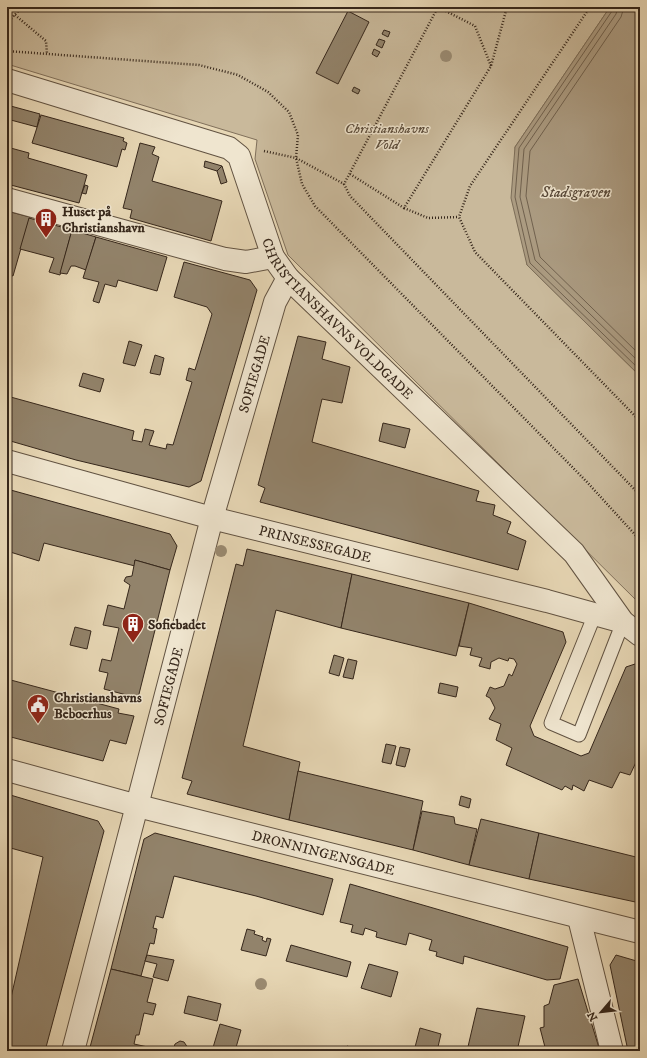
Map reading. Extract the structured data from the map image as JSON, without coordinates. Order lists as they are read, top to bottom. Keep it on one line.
{"streets":{"street":["CHRISTIANSHAVNS VOLDGADE","SOFIEGADE","PRINSESSEGADE","DRONNINGENSGADE"]},"crossings":[["CHRISTIANSHAVNS VOLDGADE","SOFIEGADE"],["CHRISTIANSHAVNS VOLDGADE","PRINSESSEGADE"],["SOFIEGADE","PRINSESSEGADE"],["SOFIEGADE","DRONNINGENSGADE"]],"water":["Stadsgraven"],"parks":["Christianshavns Vold"],"places":{"building":["Huset på Christianshavn","Sofiebadet"],"public building":["Christianshavns Beboerhus"]},"north":"bottom left"}
